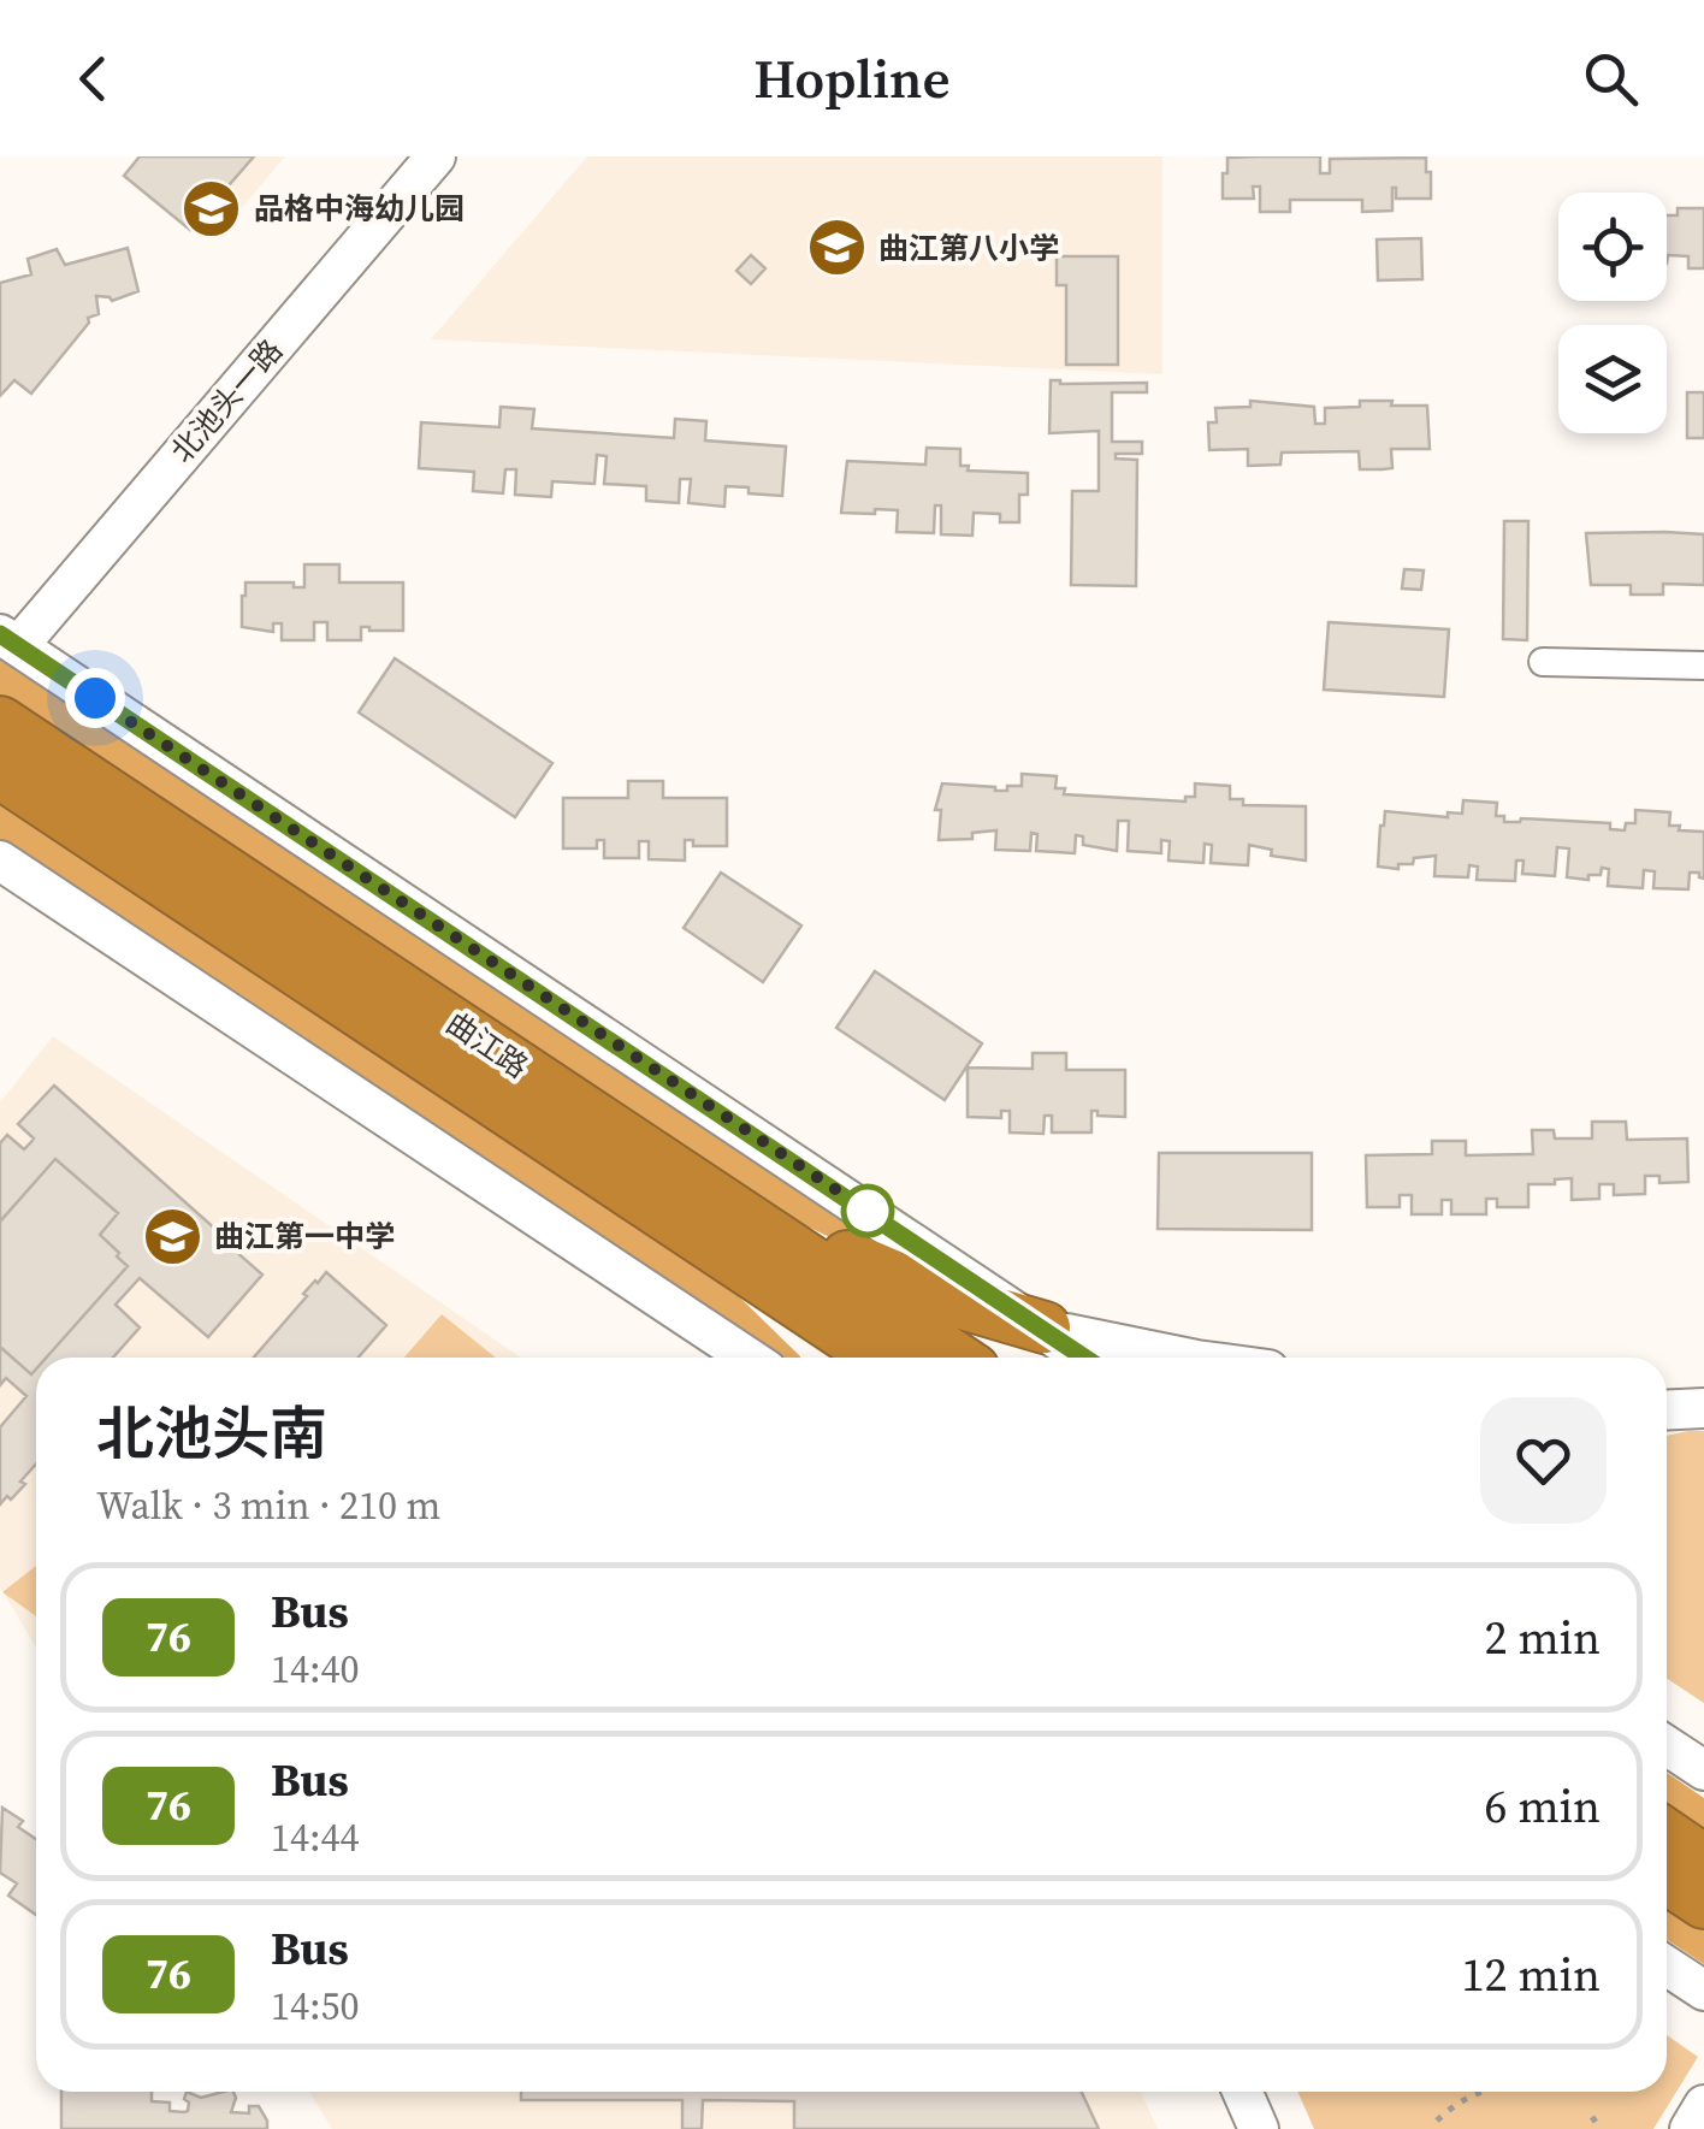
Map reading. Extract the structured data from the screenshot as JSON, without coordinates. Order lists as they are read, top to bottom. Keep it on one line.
{"streets":{"highway":["曲江路"],"main road":["北池头一路"]},"places":{"school or university":["品格中海幼儿园","曲江第八小学","曲江第一中学"]},"lines":["bus line 76"],"page":{"header":"Hopline","heading":["北池头南","Walk · 3 min · 210 m"],"list":[{"mark":"76","name":"Bus","note":"14:40","value":"2 min"},{"mark":"76","name":"Bus","note":"14:44","value":"6 min"},{"mark":"76","name":"Bus","note":"14:50","value":"12 min"}]}}
